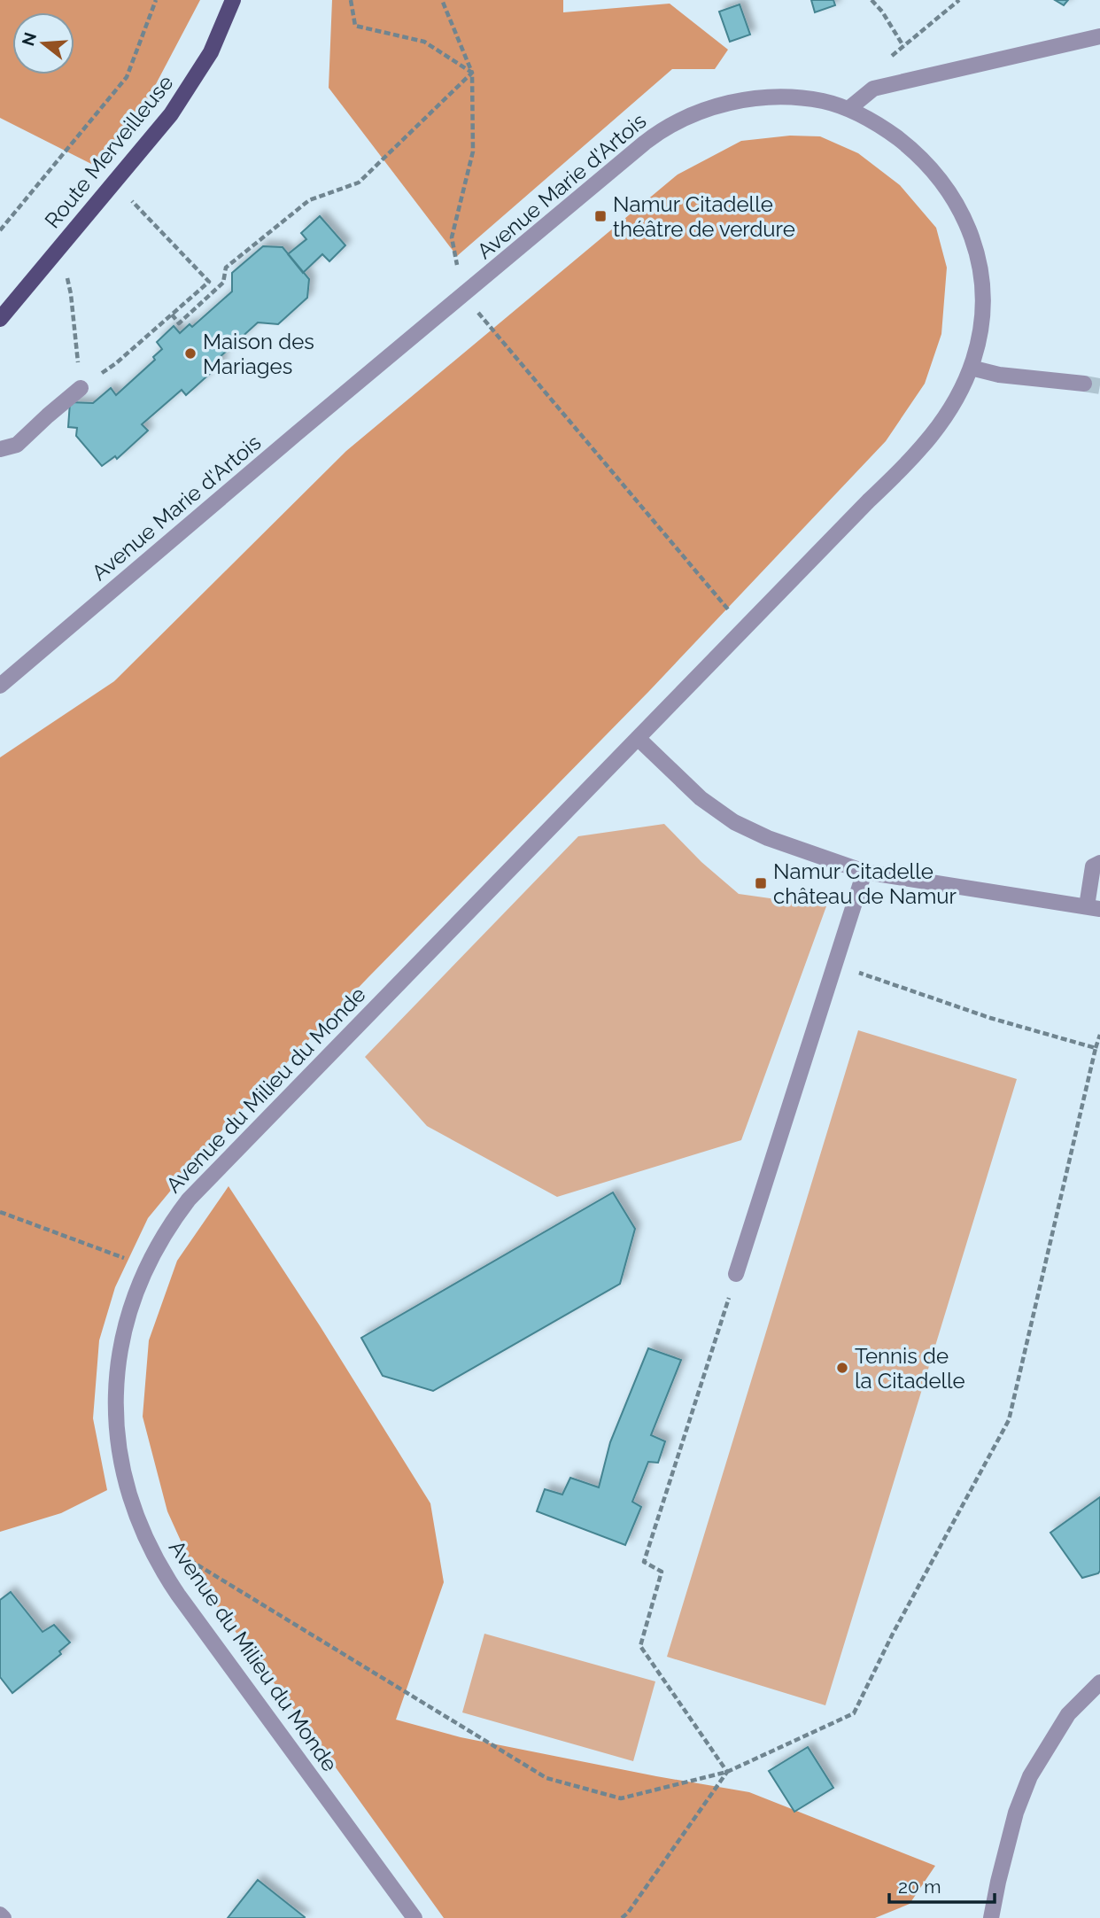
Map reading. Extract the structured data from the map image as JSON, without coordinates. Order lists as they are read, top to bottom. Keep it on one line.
{"streets":{"main road":["Route Merveilleuse"],"street":["Avenue Marie d'Artois","Avenue du Milieu du Monde"]},"crossings":[["Avenue Marie d'Artois","Avenue du Milieu du Monde"]],"places":{"transit":["Namur Citadelle théâtre de verdure","Namur Citadelle château de Namur"],"other":["Maison des Mariages","Tennis de la Citadelle"]},"scale_bar":"20 m","north":"left"}
